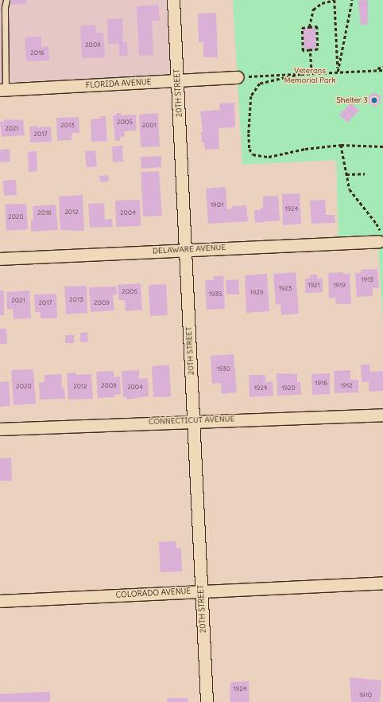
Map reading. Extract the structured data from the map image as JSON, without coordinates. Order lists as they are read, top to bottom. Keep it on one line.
{"streets":{"street":["FLORIDA AVENUE","20TH STREET","DELAWARE AVENUE","CONNECTICUT AVENUE","COLORADO AVENUE"]},"crossings":[["FLORIDA AVENUE","20TH STREET"],["20TH STREET","DELAWARE AVENUE"],["20TH STREET","CONNECTICUT AVENUE"],["20TH STREET","COLORADO AVENUE"]],"parks":["Veterans Memorial Park"],"places":["Shelter 3"],"house_numbers":["2008","2016","2005","2013","2001","2021","2017","1901","1924","2012","2016","2004","2020","1913","1921","1919","1923","2005","1929","1935","2013","2021","2017","2009","1930","1916","2008","1912","2020","2012","2004","1924","1920","1924","1910"]}
